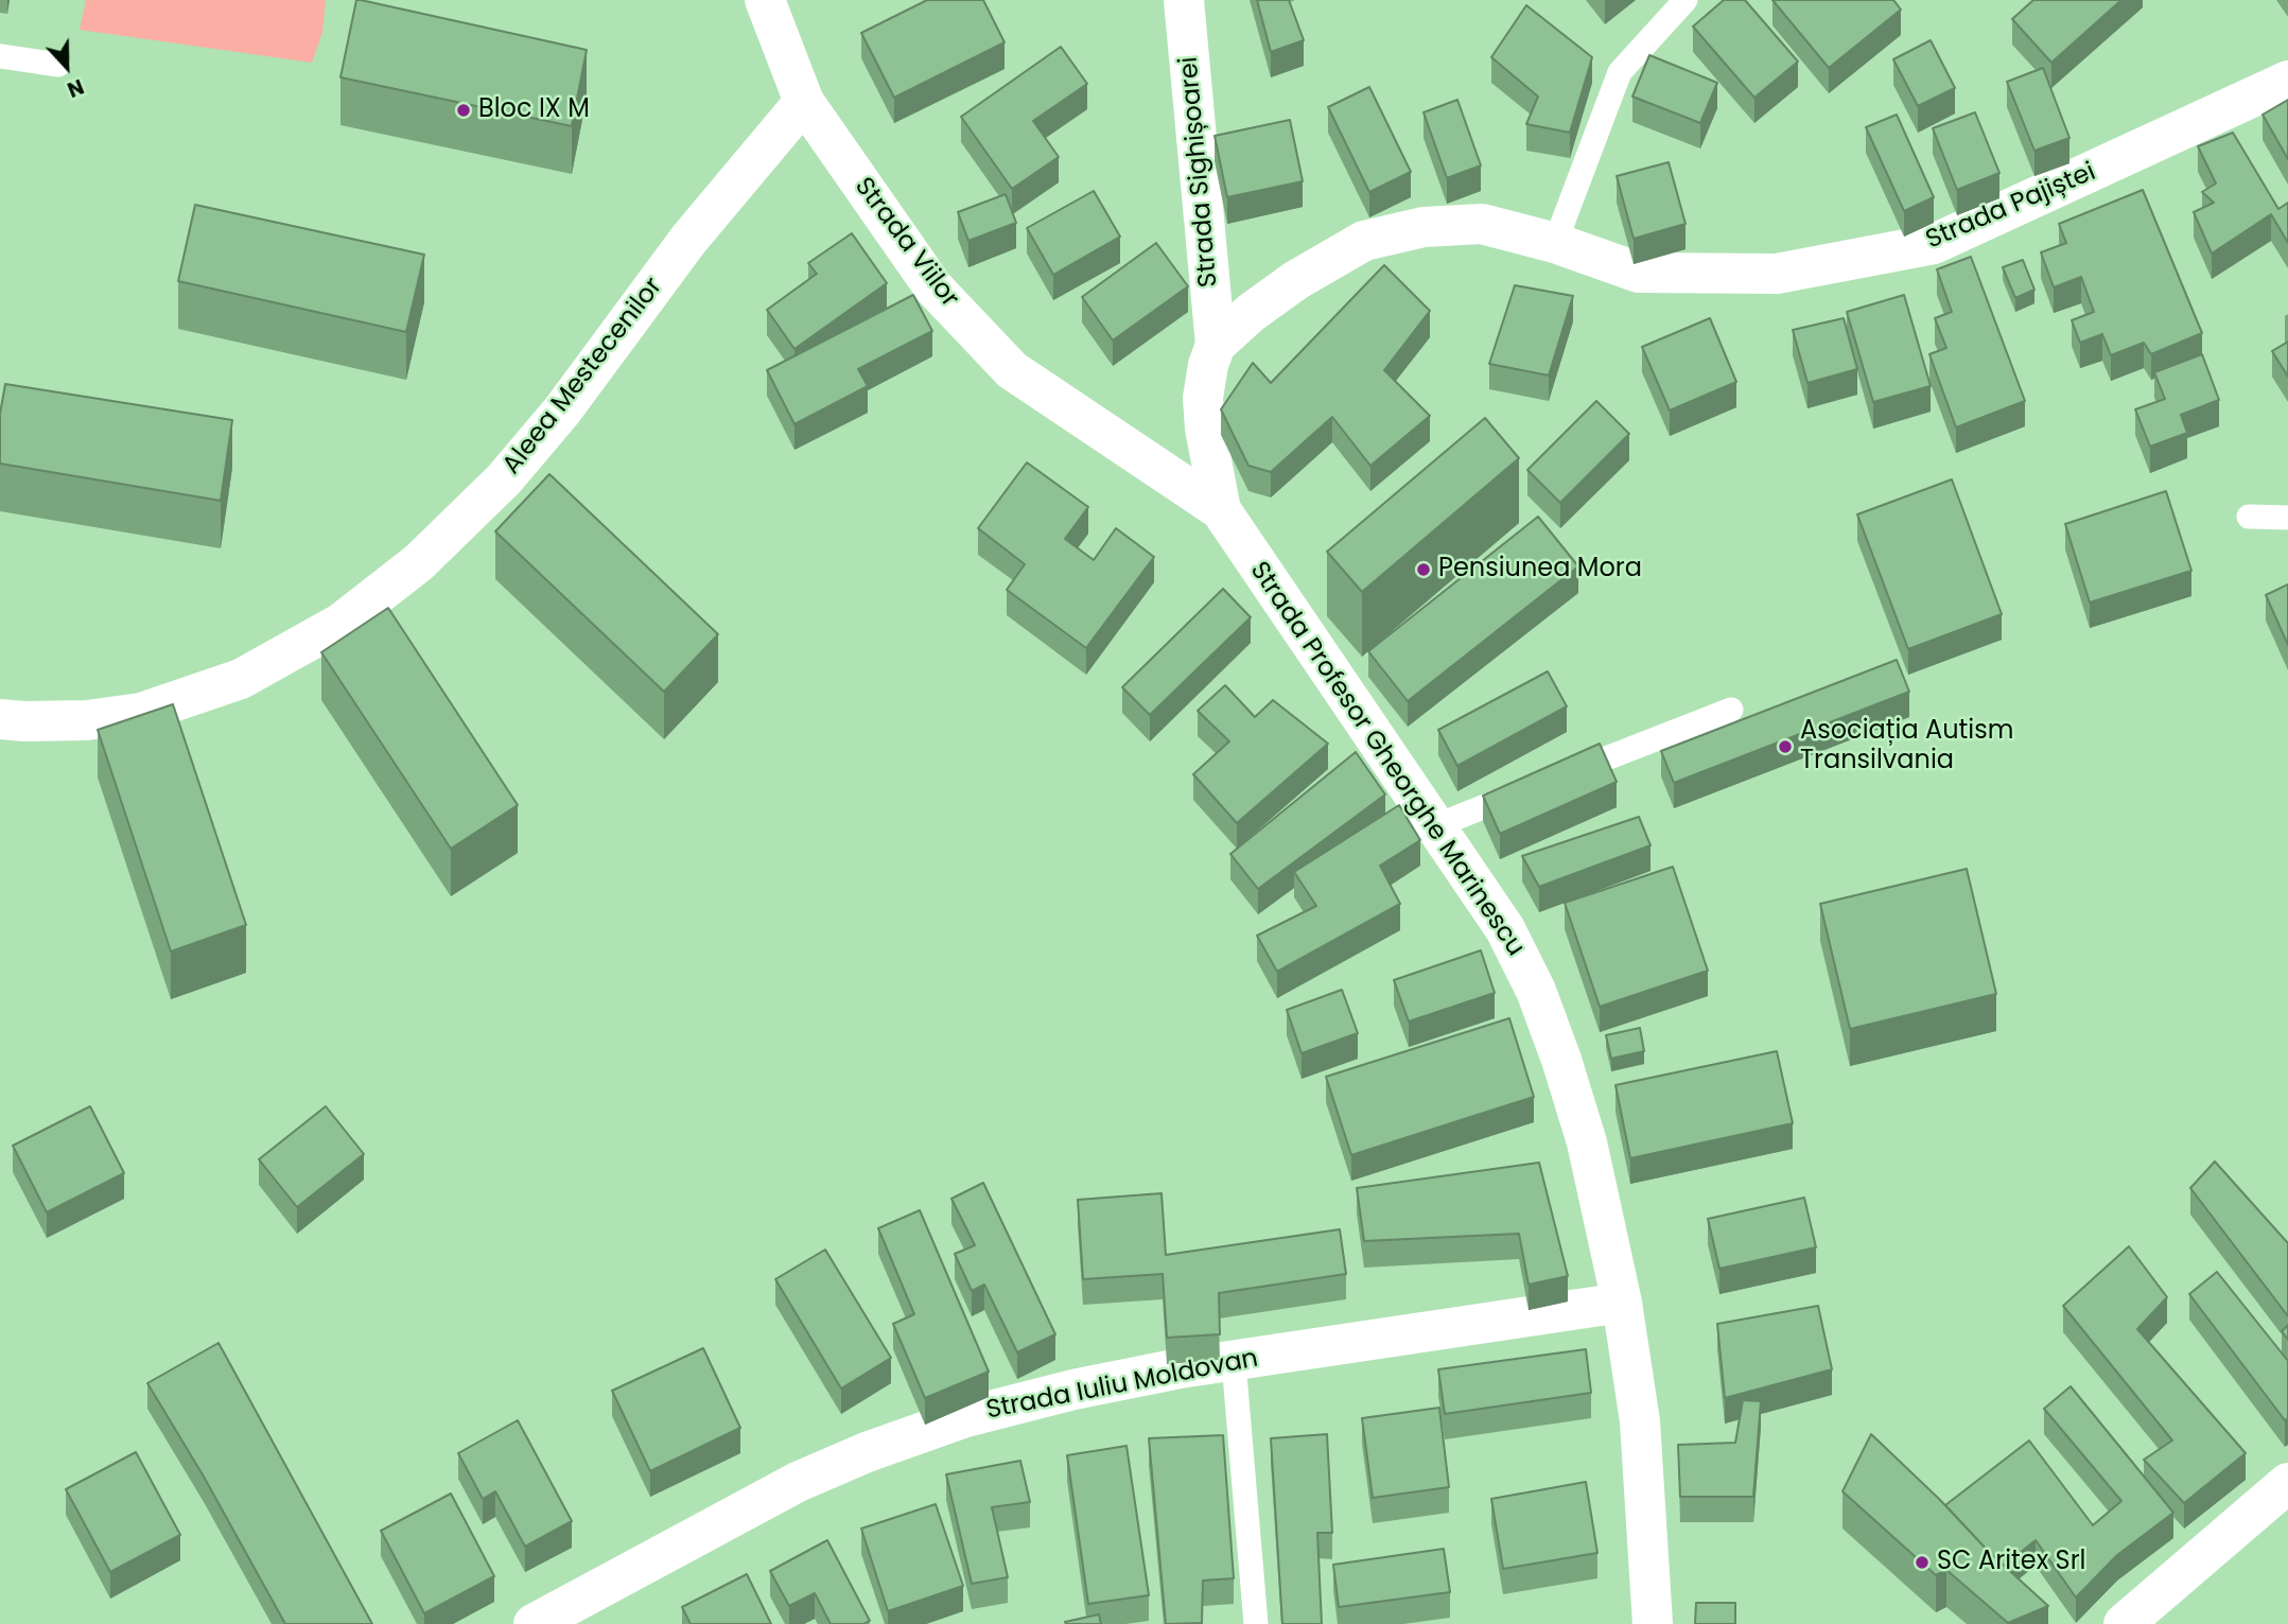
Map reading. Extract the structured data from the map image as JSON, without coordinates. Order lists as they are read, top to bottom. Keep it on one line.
{"streets":{"street":["Strada Sighișoarei","Strada Pajiștei","Strada Viilor","Aleea Mestecenilor","Strada Profesor Gheorghe Marinescu","Strada Iuliu Moldovan"]},"crossings":[["Strada Sighișoarei","Strada Pajiștei"],["Strada Viilor","Aleea Mestecenilor"],["Strada Viilor","Strada Profesor Gheorghe Marinescu"],["Strada Profesor Gheorghe Marinescu","Strada Iuliu Moldovan"]],"places":["Bloc IX M","Pensiunea Mora","Asociația Autism Transilvania","SC Aritex Srl"],"north":"bottom"}
